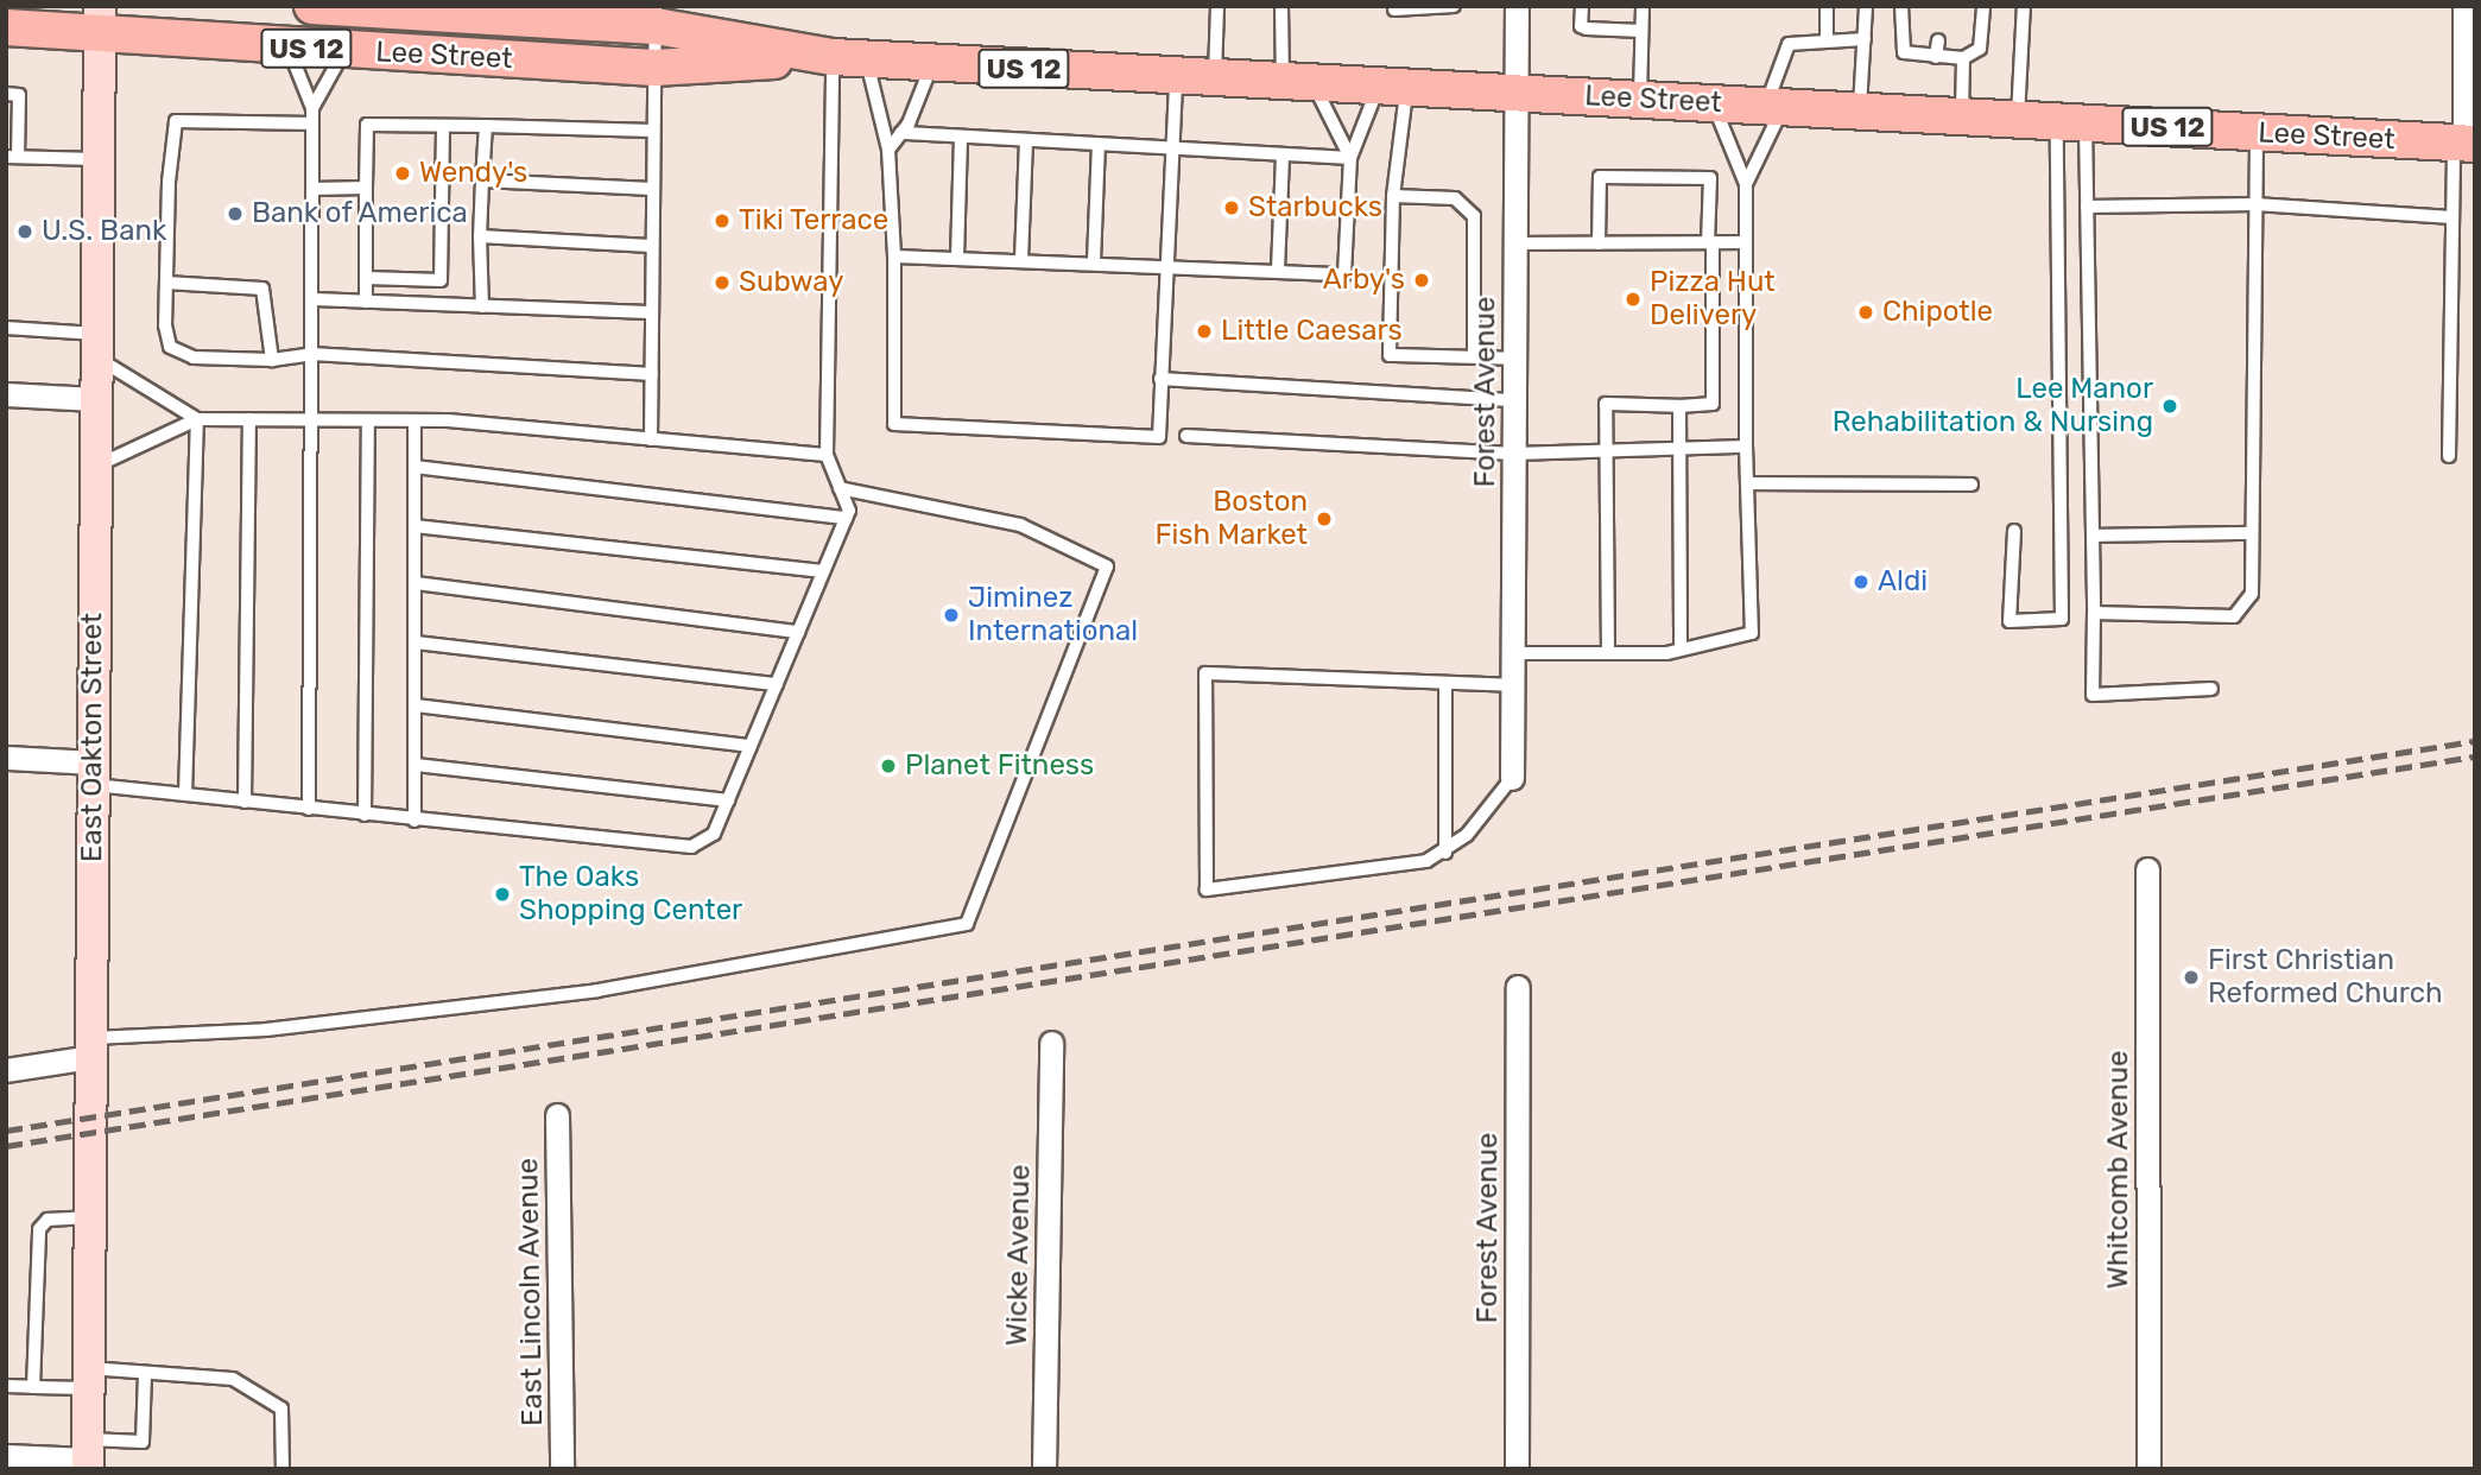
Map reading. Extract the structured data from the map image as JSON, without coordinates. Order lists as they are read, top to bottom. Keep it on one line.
{"streets":{"main road":["US 12","Lee Street","East Oakton Street"],"street":["Forest Avenue","Whitcomb Avenue","Wicke Avenue","East Lincoln Avenue"]},"crossings":[["Lee Street","Forest Avenue"],["Lee Street","East Oakton Street"]],"places":["Wendy's","Starbucks","Bank of America","Tiki Terrace","U.S. Bank","Arby's","Subway","Pizza Hut Delivery","Chipotle","Little Caesars","Lee Manor Rehabilitation & Nursing","Boston Fish Market","Aldi","Jiminez International","Planet Fitness","The Oaks Shopping Center","First Christian Reformed Church"]}
